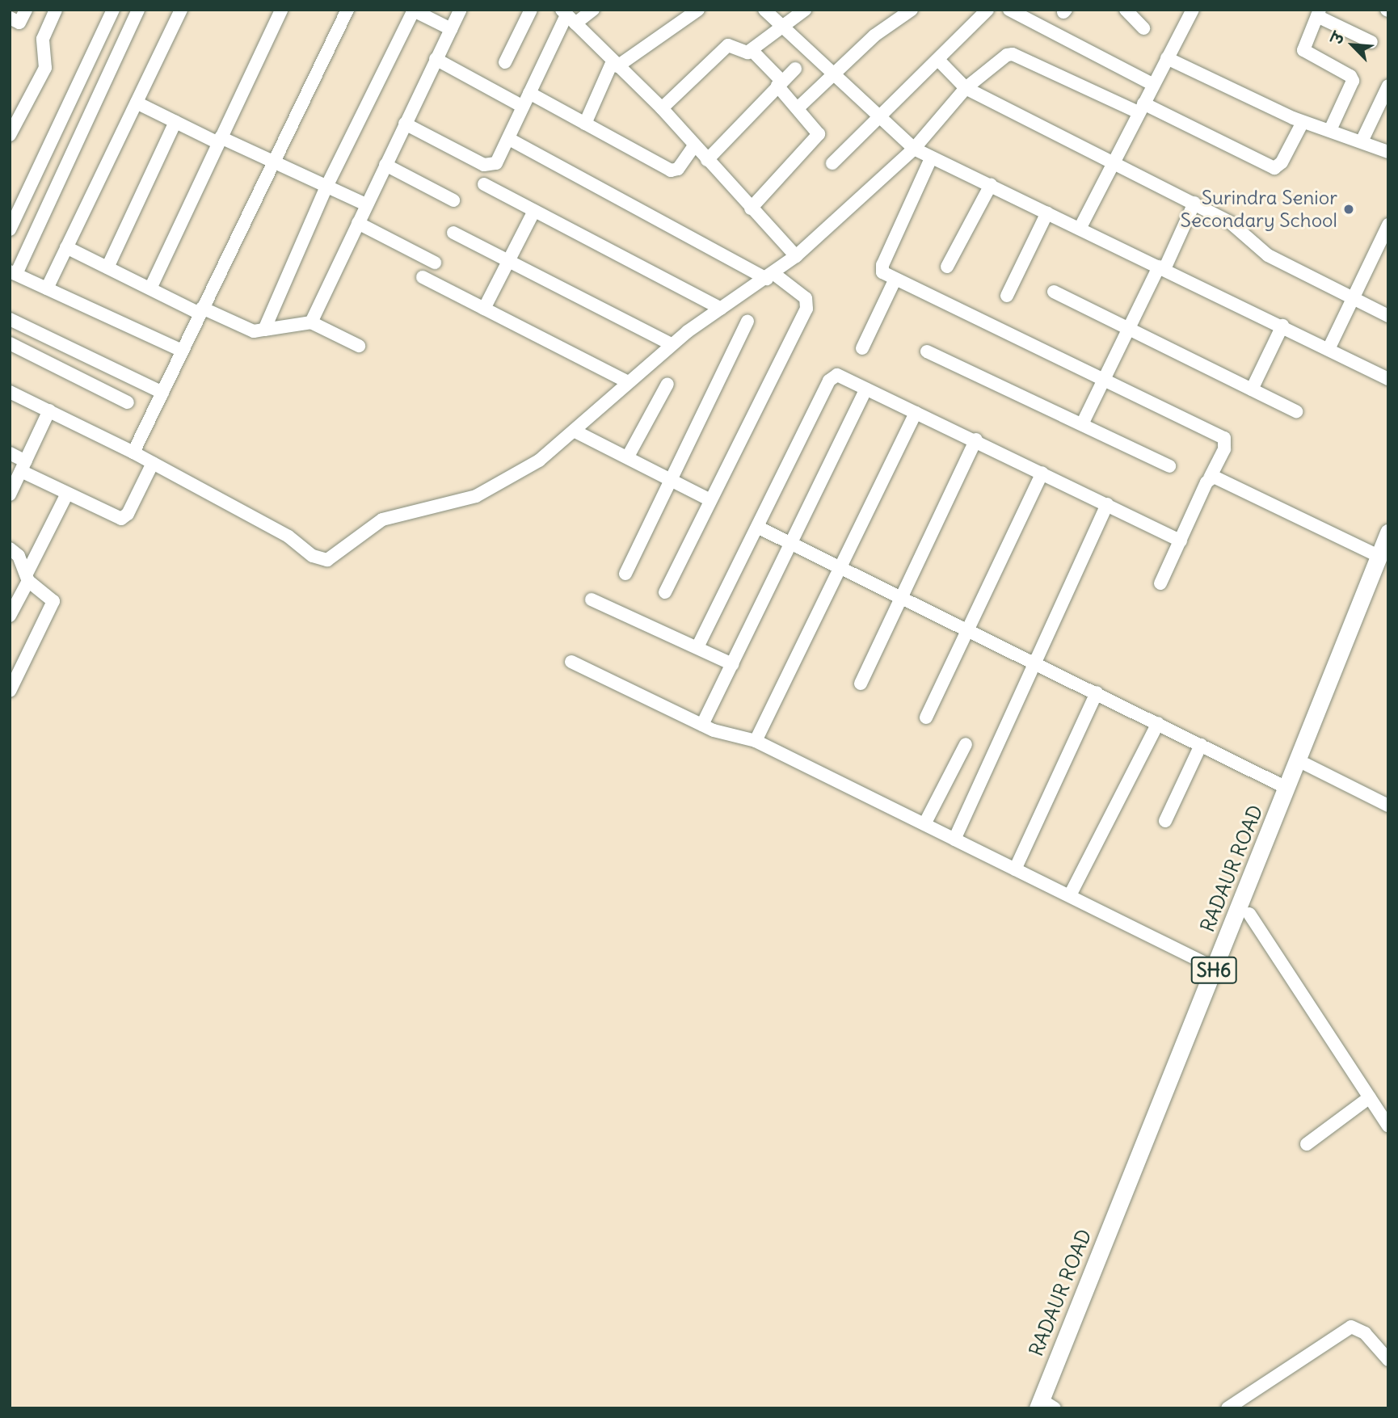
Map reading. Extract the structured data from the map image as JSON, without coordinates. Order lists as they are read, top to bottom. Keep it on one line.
{"streets":{"main road":["RADAUR ROAD","SH6"]},"places":["Surindra Senior Secondary School"],"north":"top left"}
